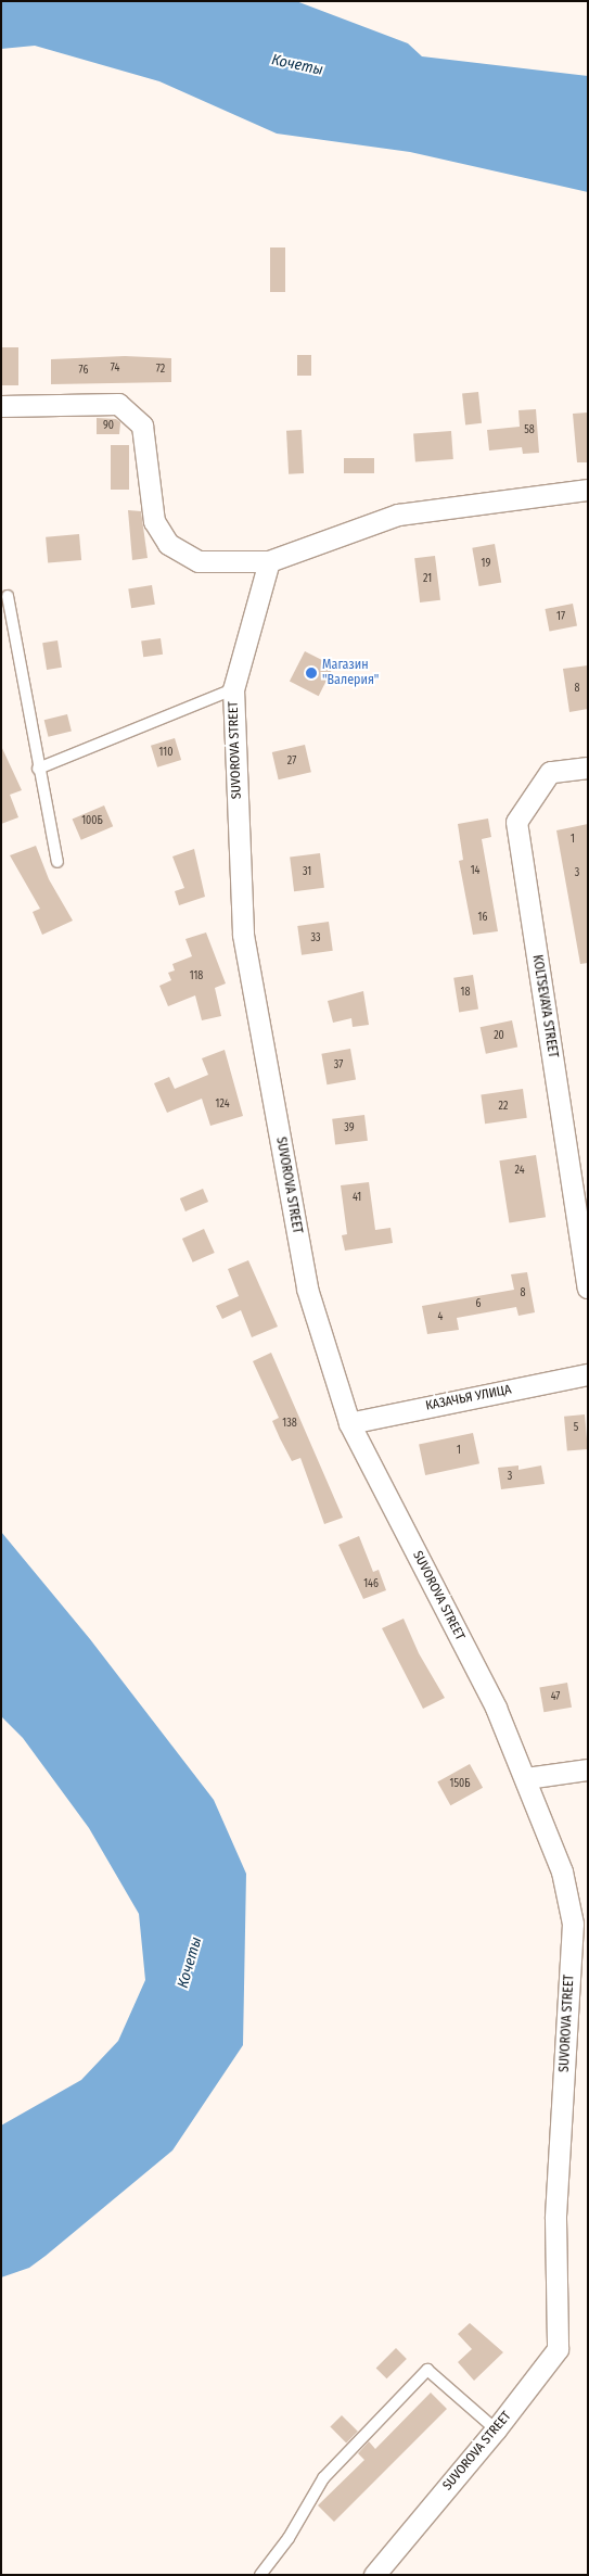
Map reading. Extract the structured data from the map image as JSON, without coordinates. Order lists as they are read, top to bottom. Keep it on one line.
{"streets":{"street":["SUVOROVA STREET","KOLTSEVAYA STREET","КАЗАЧЬЯ УЛИЦА"]},"crossings":[["SUVOROVA STREET","КАЗАЧЬЯ УЛИЦА"]],"water":["Кочеты"],"places":["Магазин \"Валерия\""],"house_numbers":["74","72","76","90","58","19","21","17","8","110","27","100Б","1","14","31","3","16","33","118","18","20","37","124","22","39","24","41","8","6","4","138","5","1","3","146","47","150Б"]}
